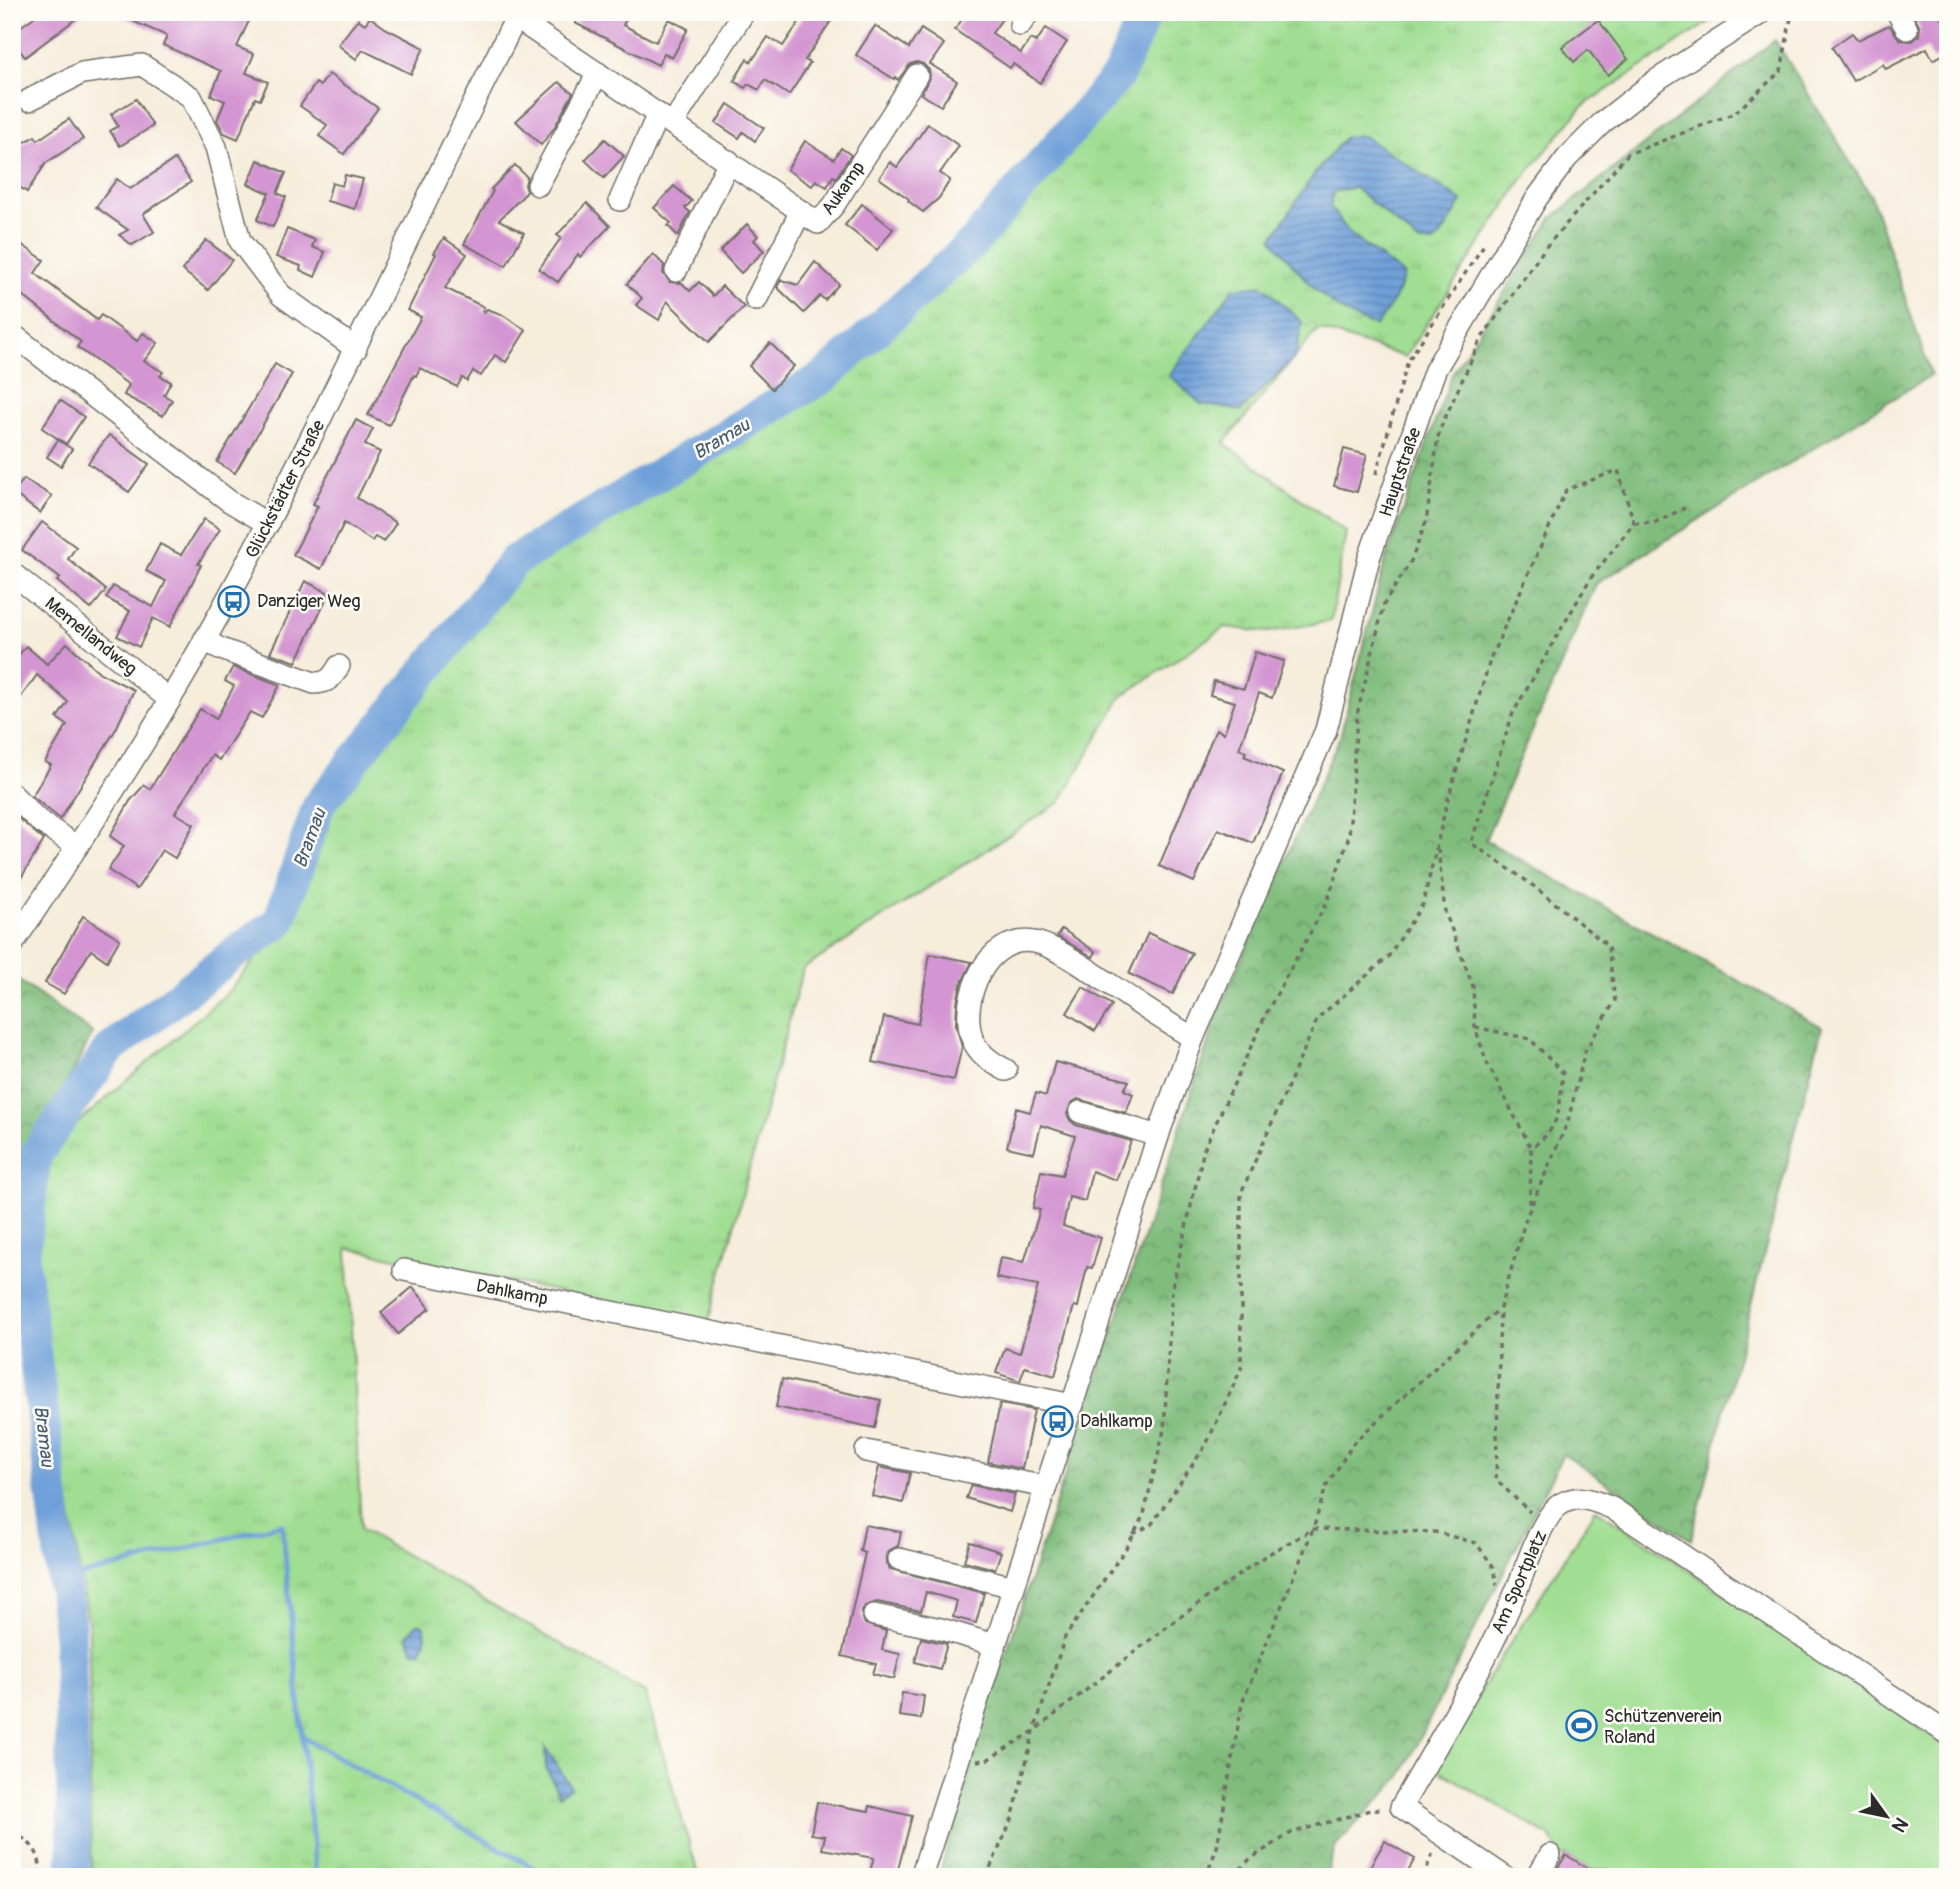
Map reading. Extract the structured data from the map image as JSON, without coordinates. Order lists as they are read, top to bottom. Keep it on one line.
{"streets":{"street":["Aukamp","Hauptstraße","Glückstädter Straße","Memellandweg","Dahlkamp","Am Sportplatz"]},"crossings":[["Aukamp","Glückstädter Straße"],["Glückstädter Straße","Memellandweg"]],"water":["Bramau"],"places":{"bus stop":["Danziger Weg","Dahlkamp"],"sports":["Schützenverein Roland"]},"north":"bottom right"}
